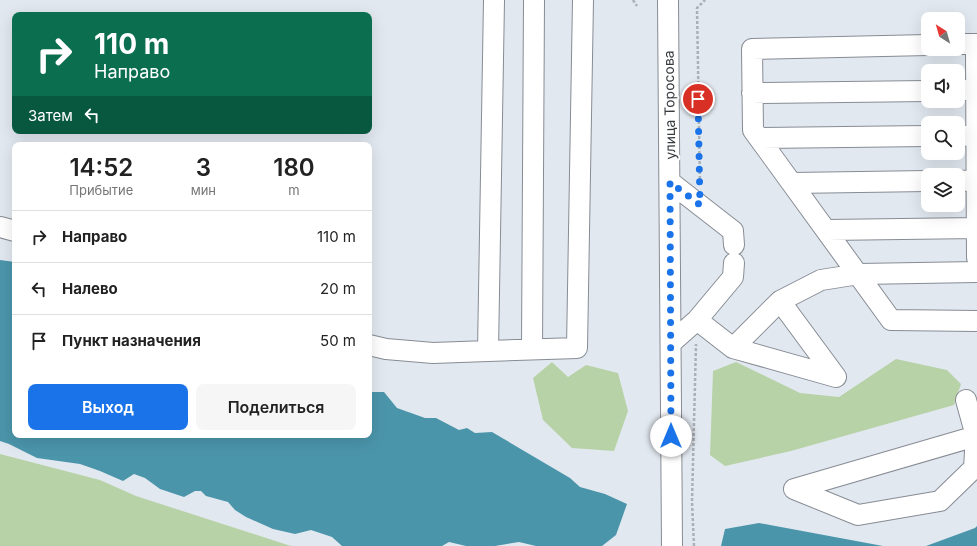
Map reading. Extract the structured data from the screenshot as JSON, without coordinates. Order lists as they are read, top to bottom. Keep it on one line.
{"streets":{"street":["улица Торосова"]},"north":"top left","page":{"turn":["110 m","Направо"],"then":"Затем","eta":["14:52","Прибытие","3","мин","180","m"],"list":[{"name":"Направо","value":"110 m"},{"name":"Налево","value":"20 m"},{"name":"Пункт назначения","value":"50 m"}],"buttons":["Выход","Поделиться"]}}
